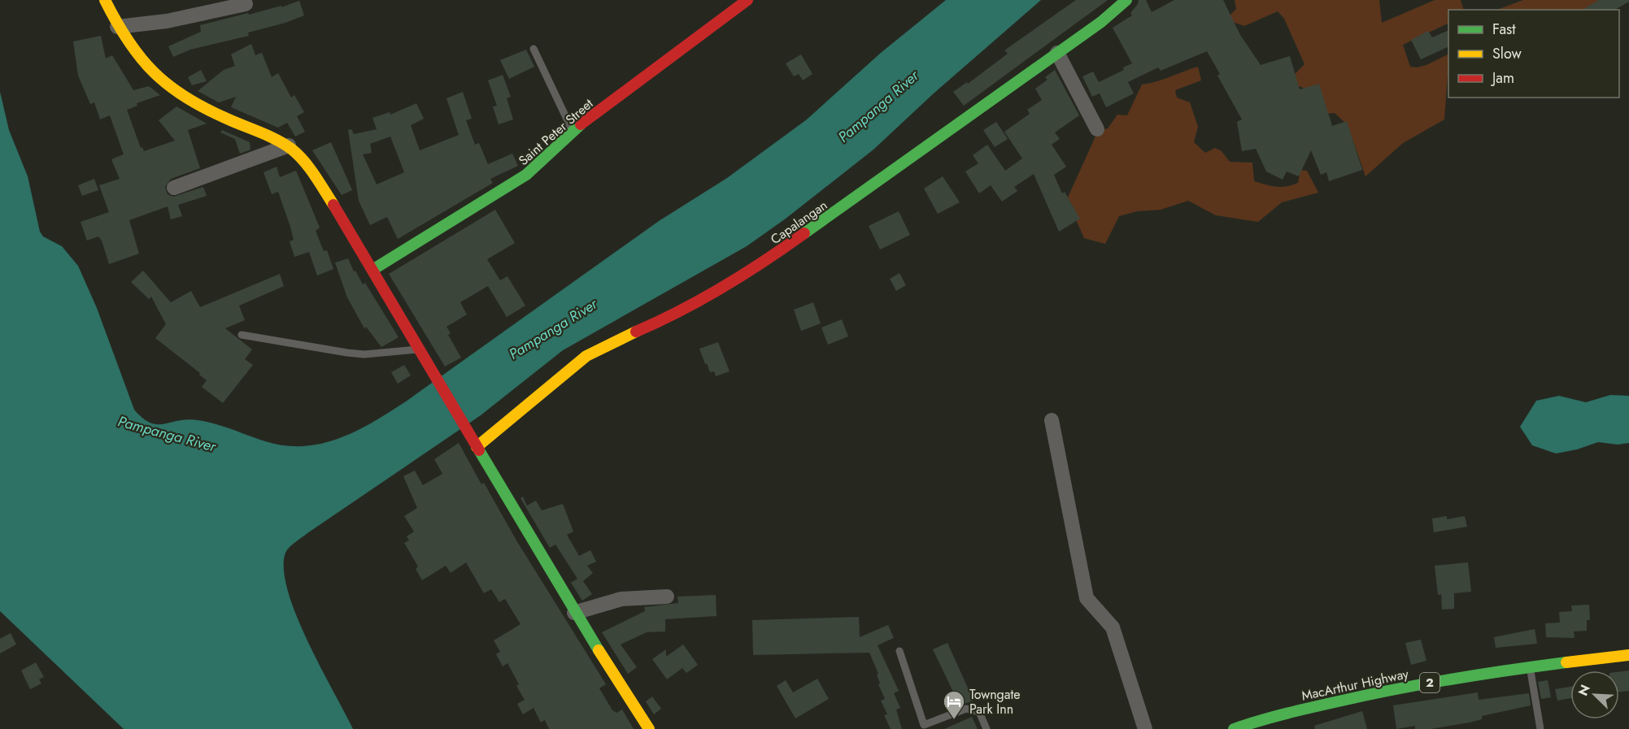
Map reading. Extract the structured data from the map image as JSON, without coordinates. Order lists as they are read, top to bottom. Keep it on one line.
{"streets":{"main road":["Saint Peter Street","Capalangan","2","MacArthur Highway"]},"water":["Pampanga River"],"places":{"hotel":["Towngate Park Inn"]},"legend":["Fast","Slow","Jam"],"north":"top left"}
